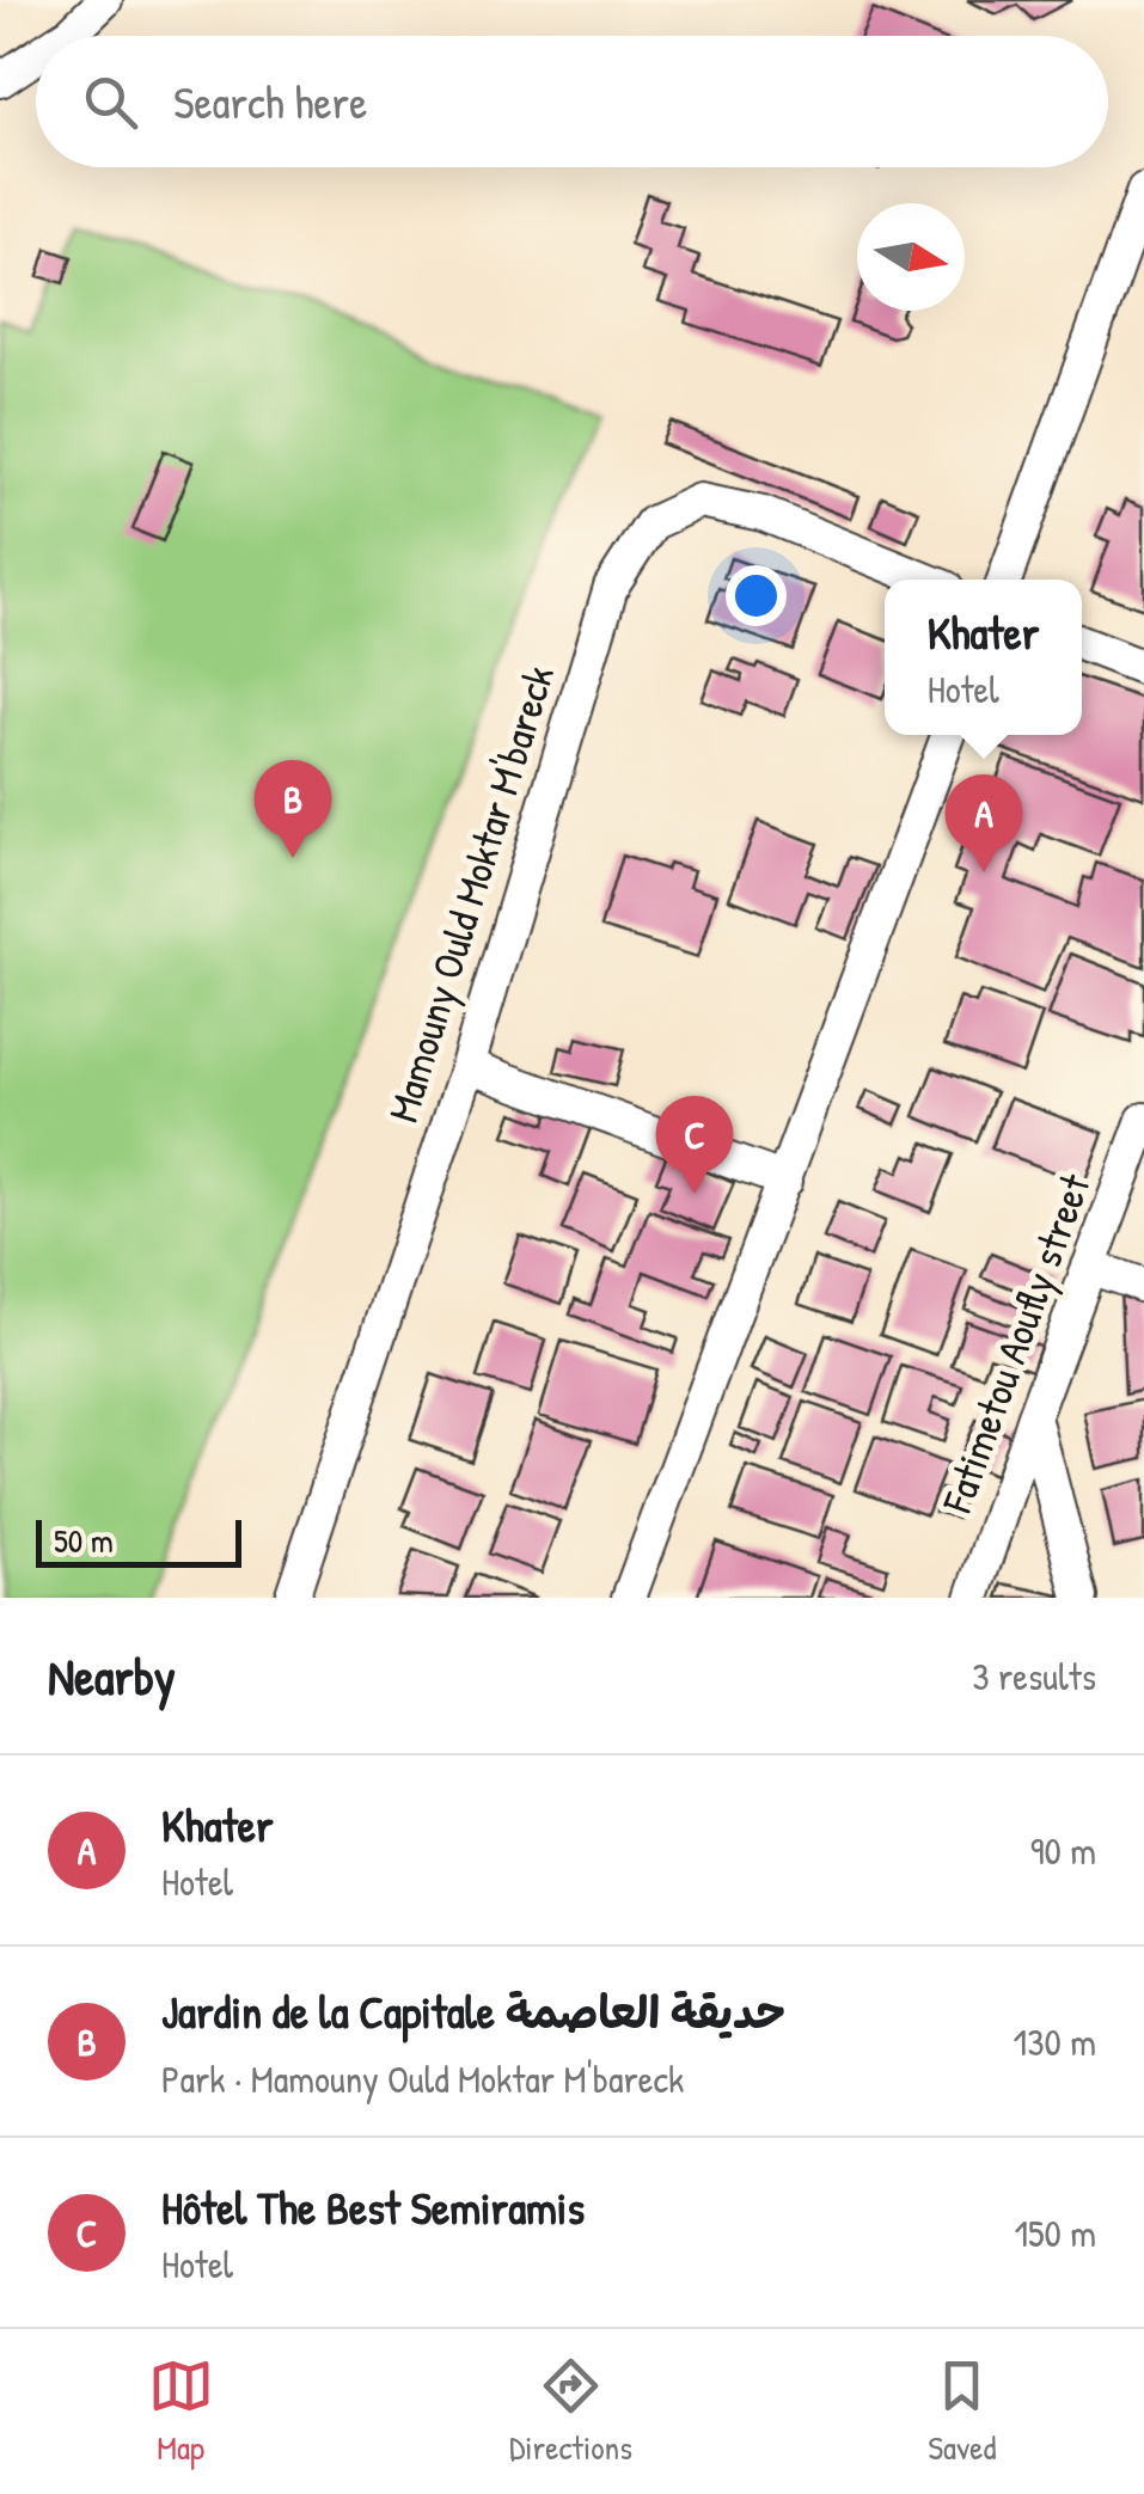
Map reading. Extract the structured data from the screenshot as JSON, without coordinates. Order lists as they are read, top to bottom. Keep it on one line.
{"streets":{"street":["Mamouny Ould Moktar M'bareck","Fatimetou Aoufly street"]},"scale_bar":"50 m","north":"right","page":{"search":"Search here","popup":["Khater","Hotel"],"pins":["B","A","C"],"scale":"50 m","heading":["Nearby","3 results"],"list":[{"mark":"A","name":"Khater","note":"Hotel","value":"90 m"},{"mark":"B","name":"Jardin de la Capitale حديقة العاصمة","note":"Park · Mamouny Ould Moktar M'bareck","value":"130 m"},{"mark":"C","name":"Hôtel The Best Semiramis","note":"Hotel","value":"150 m"}],"nav":["Map","Directions","Saved"]}}
